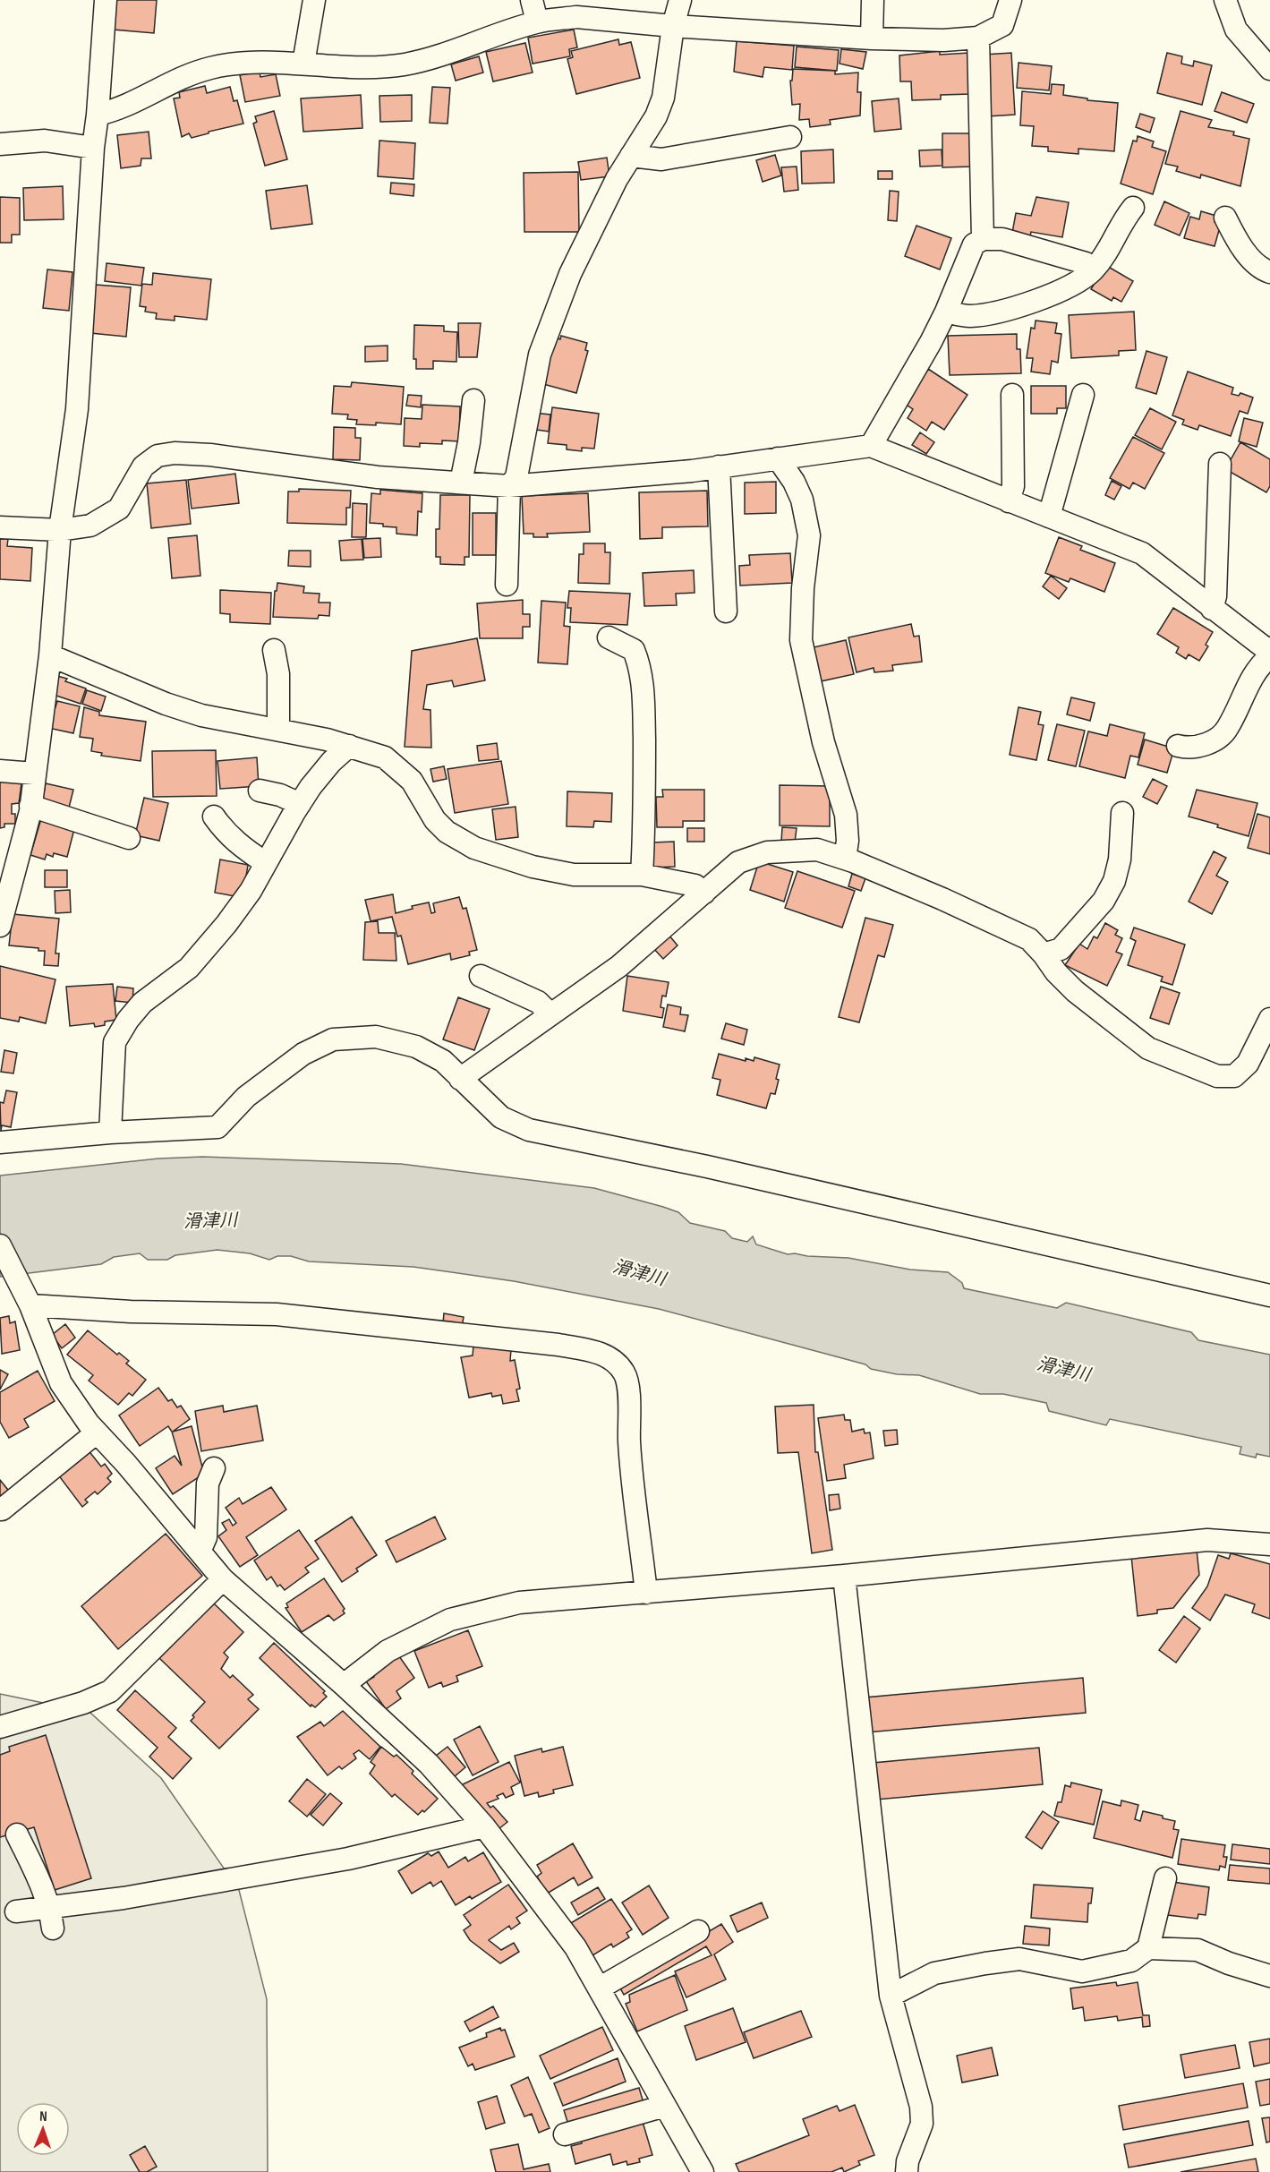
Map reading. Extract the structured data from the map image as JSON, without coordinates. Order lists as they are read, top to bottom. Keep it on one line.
{"water":["滑津川"],"north":"top"}
